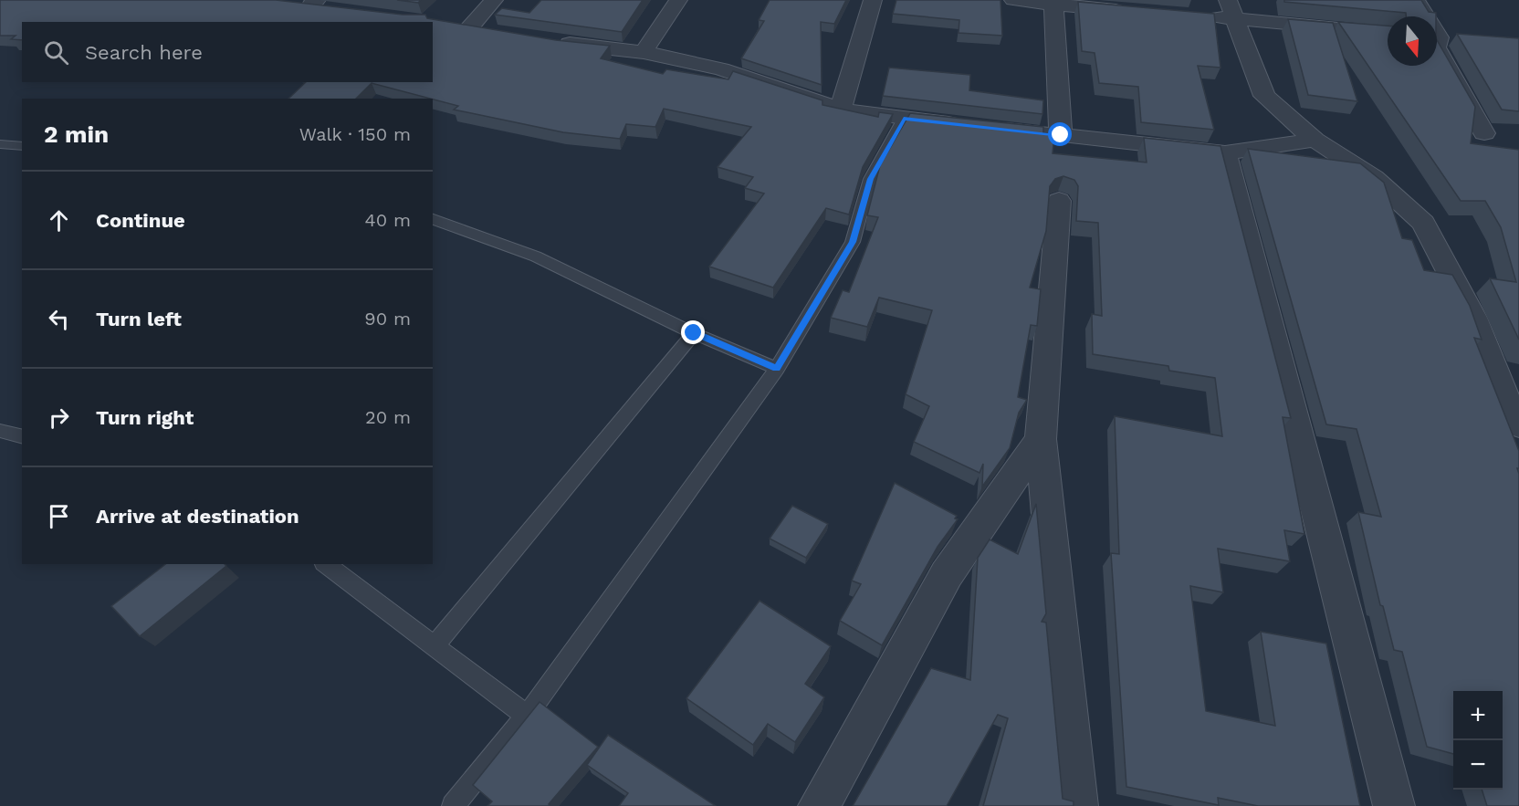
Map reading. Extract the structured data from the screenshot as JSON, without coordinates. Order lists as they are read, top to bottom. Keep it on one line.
{"north":"bottom","page":{"search":"Search here","heading":["2 min","Walk · 150 m"],"list":[["Continue","40 m"],["Turn left","90 m"],["Turn right","20 m"],"Arrive at destination"],"map_buttons":["+","−"]}}
